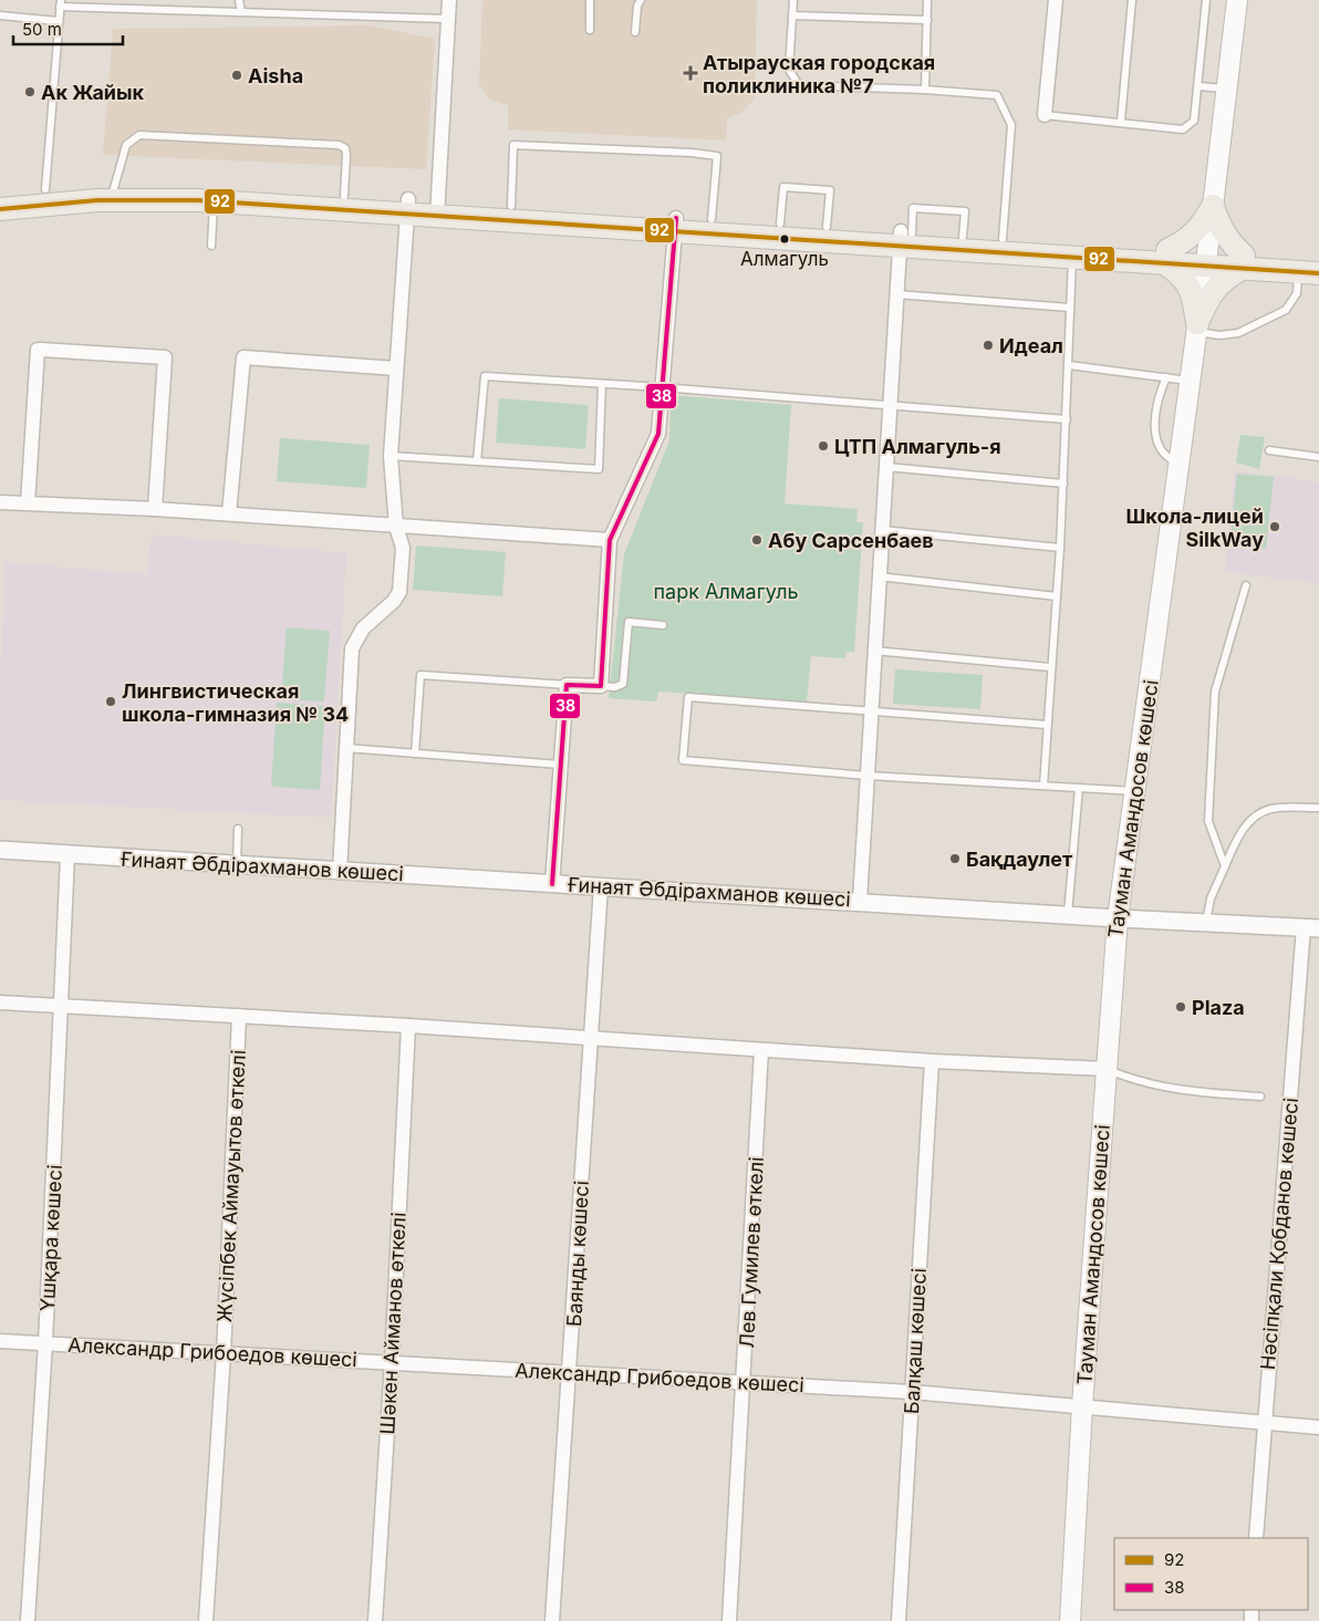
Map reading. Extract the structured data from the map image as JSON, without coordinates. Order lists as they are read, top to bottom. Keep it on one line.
{"streets":{"main road":["Тауман Амандосов көшесі"],"street":["Ғинаят Әбдірахманов көшесі","Жүсіпбек Аймауытов өткелі","Нәсіпқали Қобданов көшесі","Үшқара көшесі","Лев Гумилев өткелі","Баянды көшесі","Шәкен Айманов өткелі","Балқаш көшесі","Александр Грибоедов көшесі"]},"crossings":[["Тауман Амандосов көшесі","Ғинаят Әбдірахманов көшесі"],["Тауман Амандосов көшесі","Александр Грибоедов көшесі"],["Ғинаят Әбдірахманов көшесі","Нәсіпқали Қобданов көшесі"],["Ғинаят Әбдірахманов көшесі","Үшқара көшесі"],["Ғинаят Әбдірахманов көшесі","Баянды көшесі"],["Жүсіпбек Аймауытов өткелі","Александр Грибоедов көшесі"],["Нәсіпқали Қобданов көшесі","Александр Грибоедов көшесі"],["Үшқара көшесі","Александр Грибоедов көшесі"],["Лев Гумилев өткелі","Александр Грибоедов көшесі"],["Баянды көшесі","Александр Грибоедов көшесі"],["Шәкен Айманов өткелі","Александр Грибоедов көшесі"],["Балқаш көшесі","Александр Грибоедов көшесі"]],"parks":["парк Алмагуль"],"places":{"health":["Атырауская городская поликлиника №7"],"other":["Aisha","Ак Жайык","Алмагуль","Идеал","ЦТП Алмагуль-я","Школа-лицей SilkWay","Абу Сарсенбаев","Лингвистическая школа-гимназия № 34","Бақдаулет","Plaza"]},"lines":["transit line 92","transit line 38"],"legend":["92","38"],"scale_bar":"50 m"}
